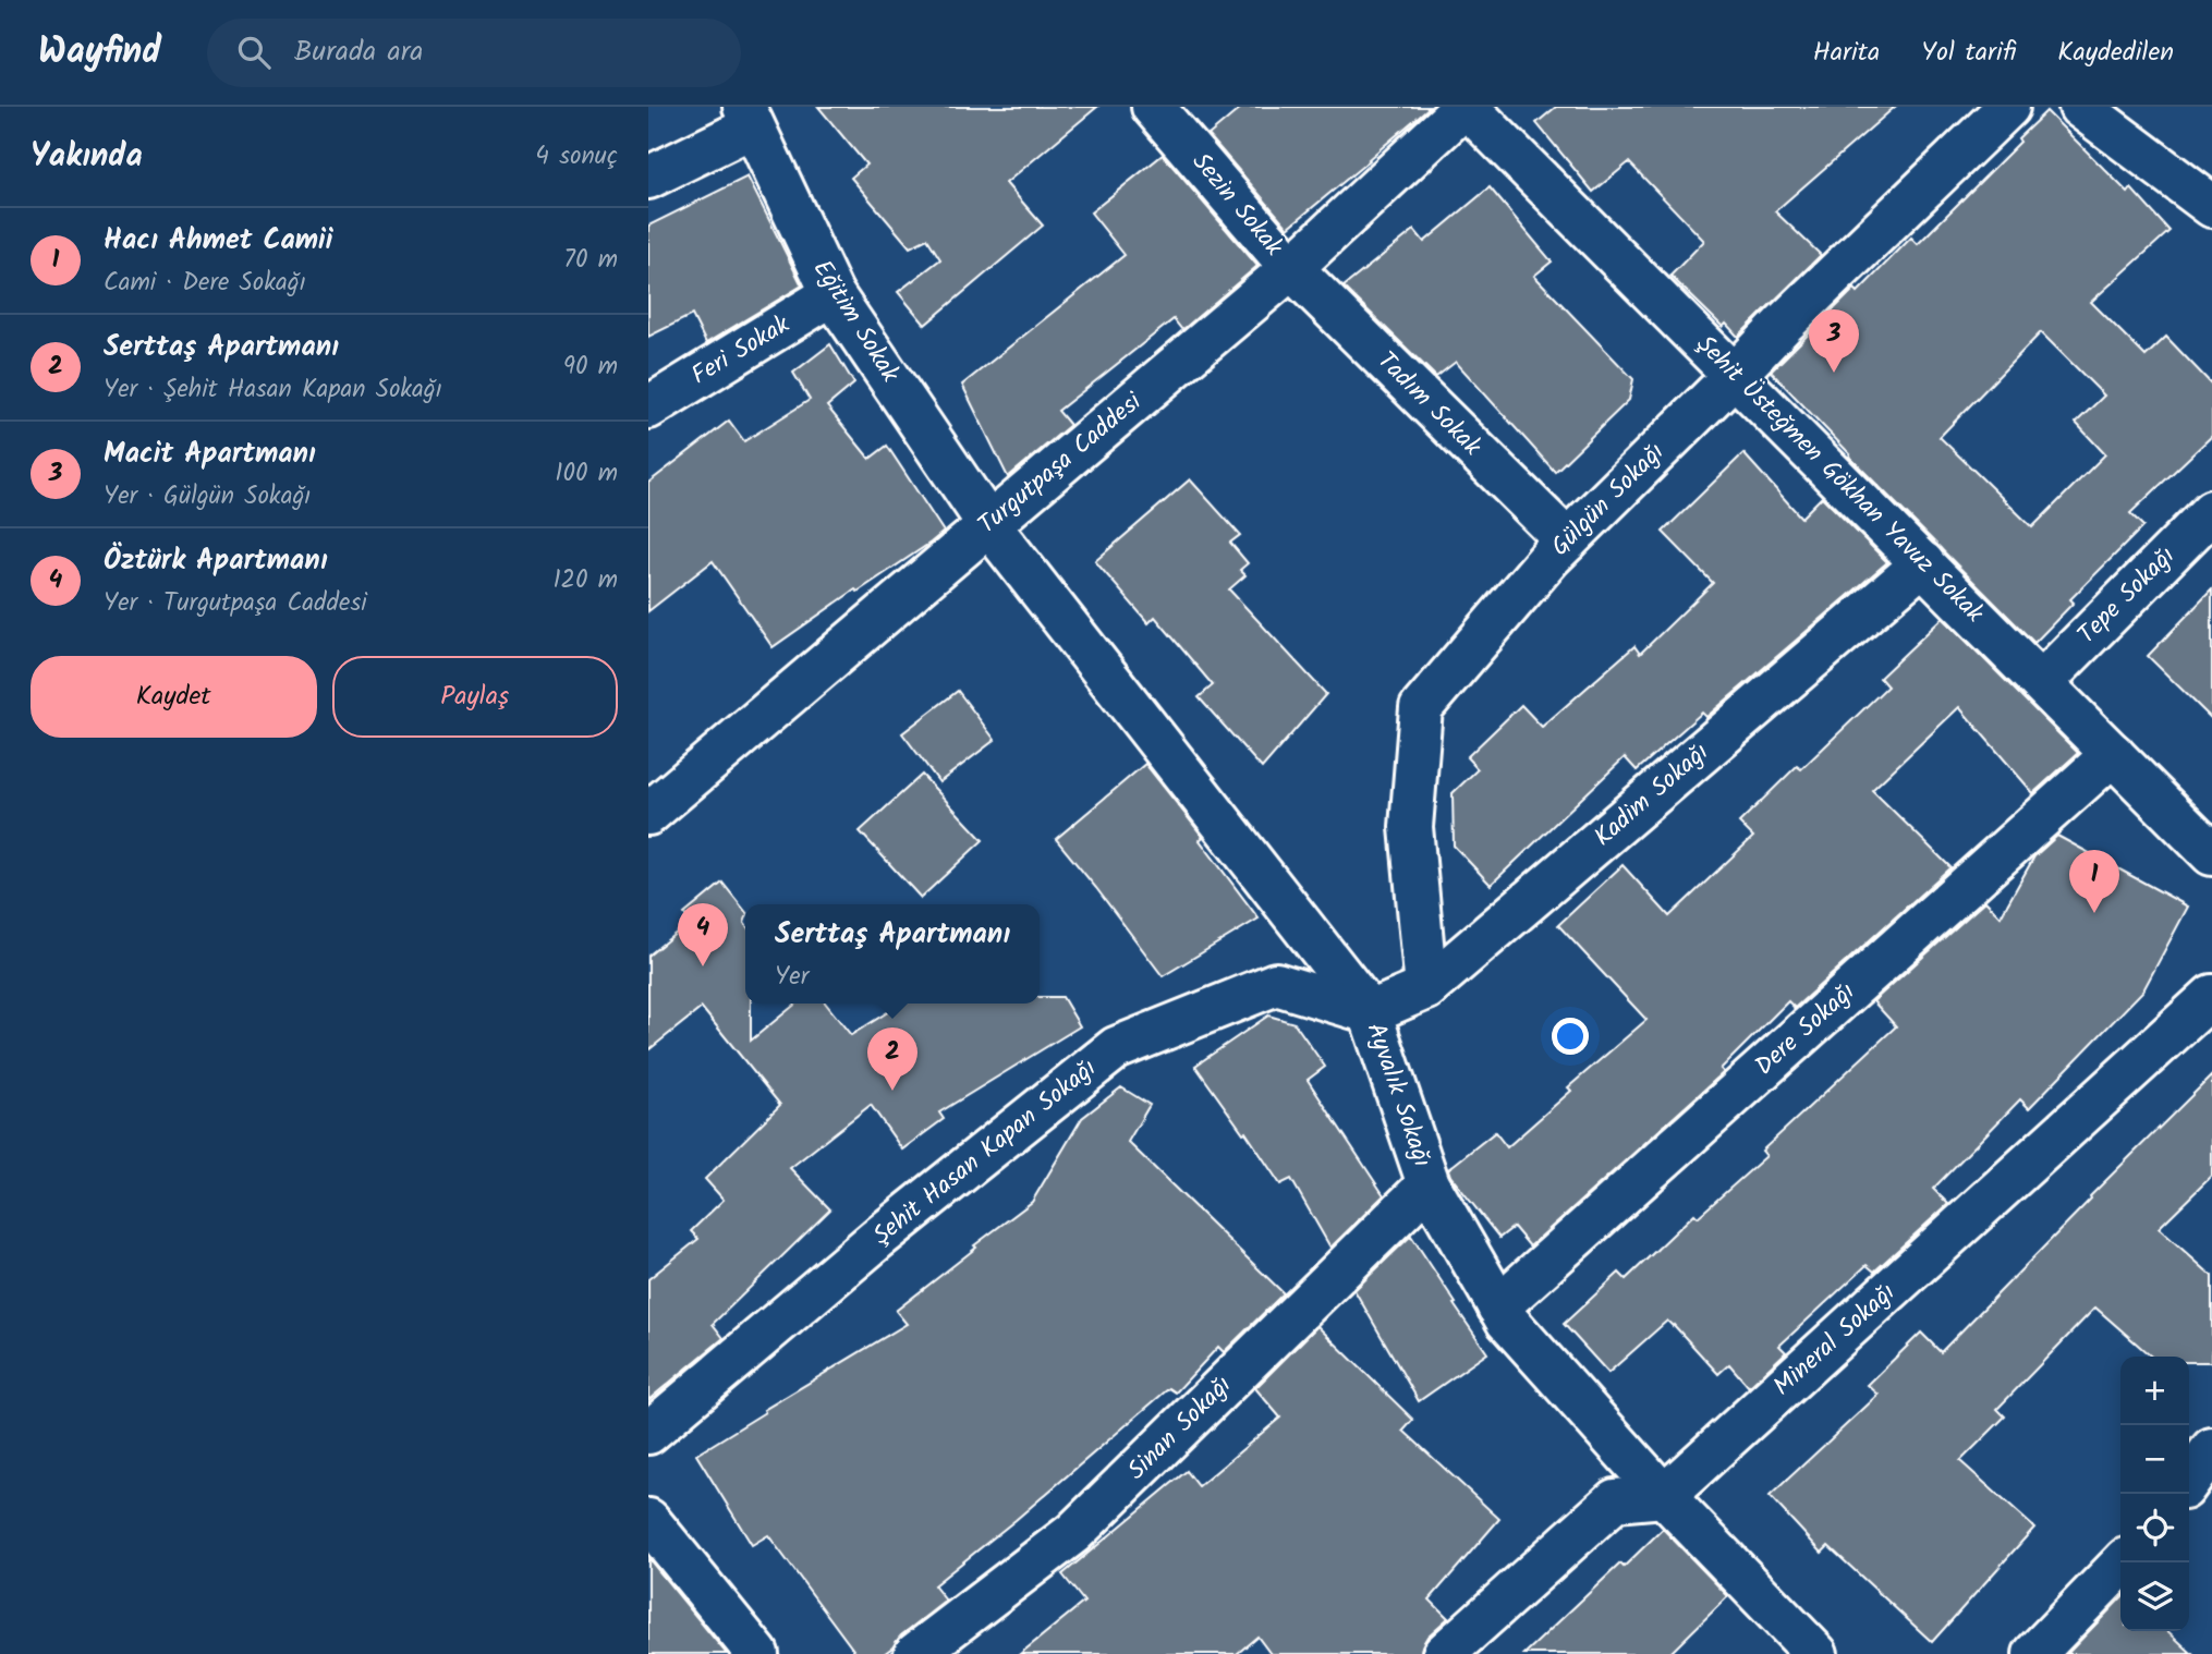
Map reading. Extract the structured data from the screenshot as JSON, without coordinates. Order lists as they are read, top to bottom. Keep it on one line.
{"streets":{"street":["Sezin Sokak","Eğitim Sokak","Feri Sokak","Tadım Sokak","Turgutpaşa Caddesi","Şehit Üsteğmen Gökhan Yavuz Sokak","Gülgün Sokağı","Tepe Sokağı","Kadim Sokağı","Dere Sokağı","Ayvalık Sokağı","Şehit Hasan Kapan Sokağı","Mineral Sokağı","Sinan Sokağı"]},"crossings":[["Sezin Sokak","Tadım Sokak"],["Sezin Sokak","Turgutpaşa Caddesi"],["Eğitim Sokak","Feri Sokak"],["Eğitim Sokak","Turgutpaşa Caddesi"],["Eğitim Sokak","Ayvalık Sokağı"],["Tadım Sokak","Turgutpaşa Caddesi"],["Tadım Sokak","Gülgün Sokağı"],["Turgutpaşa Caddesi","Şehit Üsteğmen Gökhan Yavuz Sokak"],["Turgutpaşa Caddesi","Ayvalık Sokağı"],["Şehit Üsteğmen Gökhan Yavuz Sokak","Gülgün Sokağı"],["Şehit Üsteğmen Gökhan Yavuz Sokak","Tepe Sokağı"],["Şehit Üsteğmen Gökhan Yavuz Sokak","Kadim Sokağı"],["Şehit Üsteğmen Gökhan Yavuz Sokak","Dere Sokağı"],["Gülgün Sokağı","Kadim Sokağı"],["Kadim Sokağı","Ayvalık Sokağı"],["Kadim Sokağı","Şehit Hasan Kapan Sokağı"],["Dere Sokağı","Ayvalık Sokağı"],["Ayvalık Sokağı","Şehit Hasan Kapan Sokağı"],["Ayvalık Sokağı","Mineral Sokağı"],["Ayvalık Sokağı","Sinan Sokağı"]],"page":{"header":"Wayfind","search":"Burada ara","nav":["Harita","Yol tarifi","Kaydedilen"],"heading":["Yakında","4 sonuç"],"list":[{"mark":"1","name":"Hacı Ahmet Camii","note":"Cami · Dere Sokağı","value":"70 m"},{"mark":"2","name":"Serttaş Apartmanı","note":"Yer · Şehit Hasan Kapan Sokağı","value":"90 m"},{"mark":"3","name":"Macit Apartmanı","note":"Yer · Gülgün Sokağı","value":"100 m"},{"mark":"4","name":"Öztürk Apartmanı","note":"Yer · Turgutpaşa Caddesi","value":"120 m"}],"pins":["3","1","4","2"],"buttons":["Kaydet","Paylaş"],"popup":["Serttaş Apartmanı","Yer"],"map_buttons":["+","−"]}}
